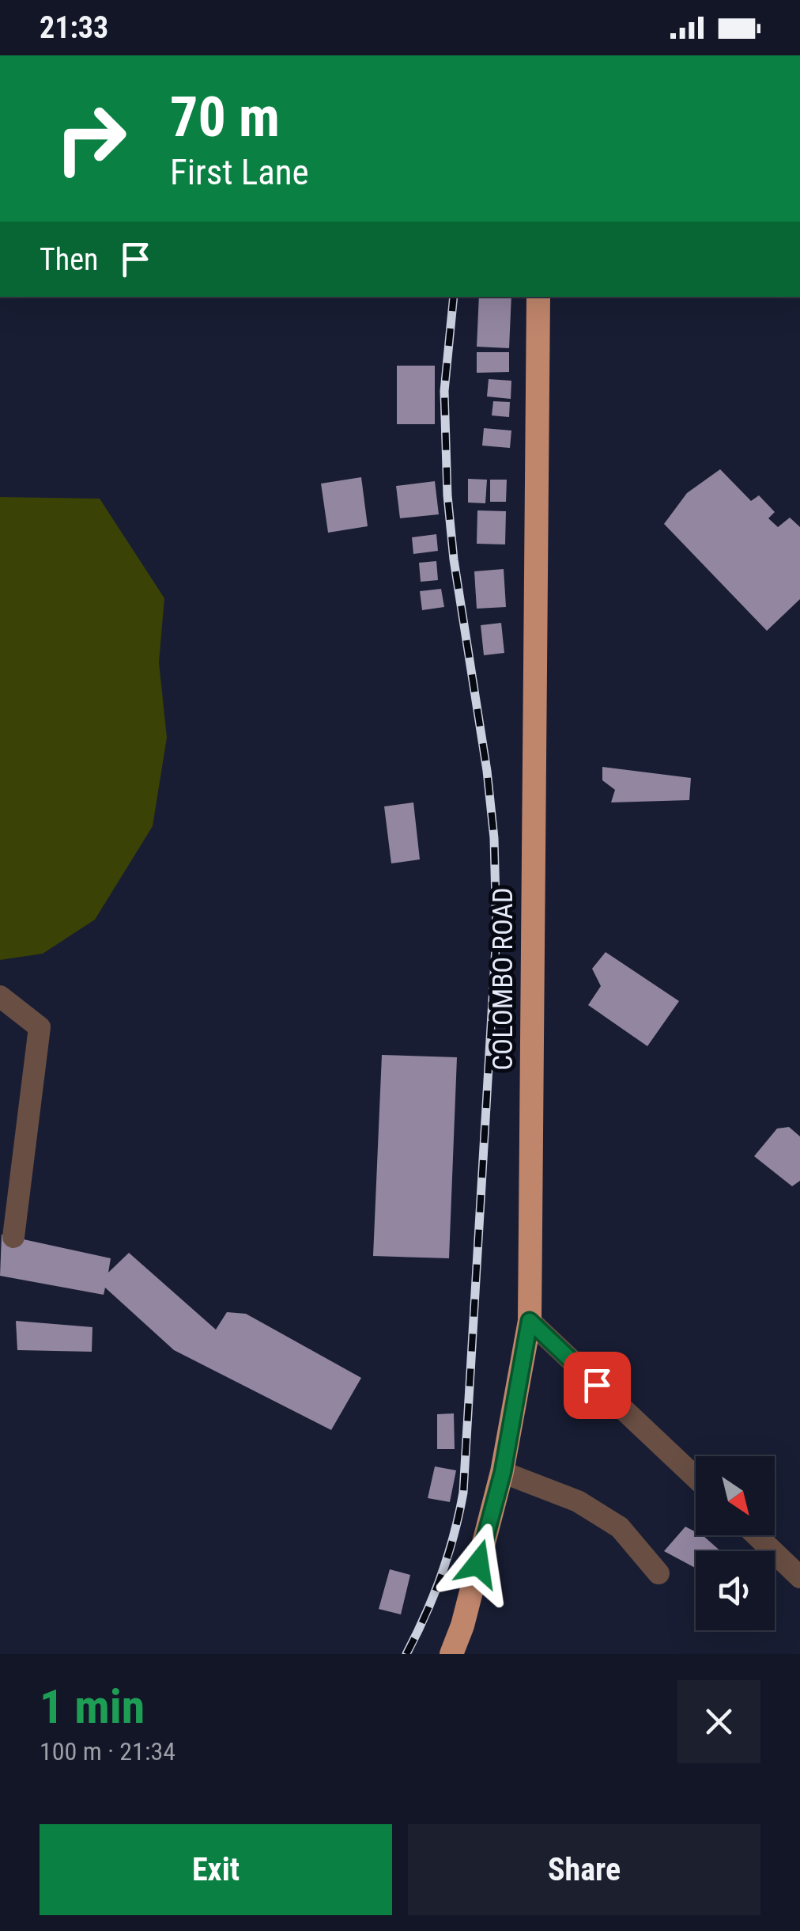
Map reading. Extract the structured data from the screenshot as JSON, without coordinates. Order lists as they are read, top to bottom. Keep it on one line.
{"streets":{"highway":["COLOMBO ROAD"]},"north":"bottom right","page":{"status":"21:33","turn":["70 m","First Lane"],"then":"Then","heading":["1 min","100 m · 21:34"],"buttons":["Exit","Share"]}}
